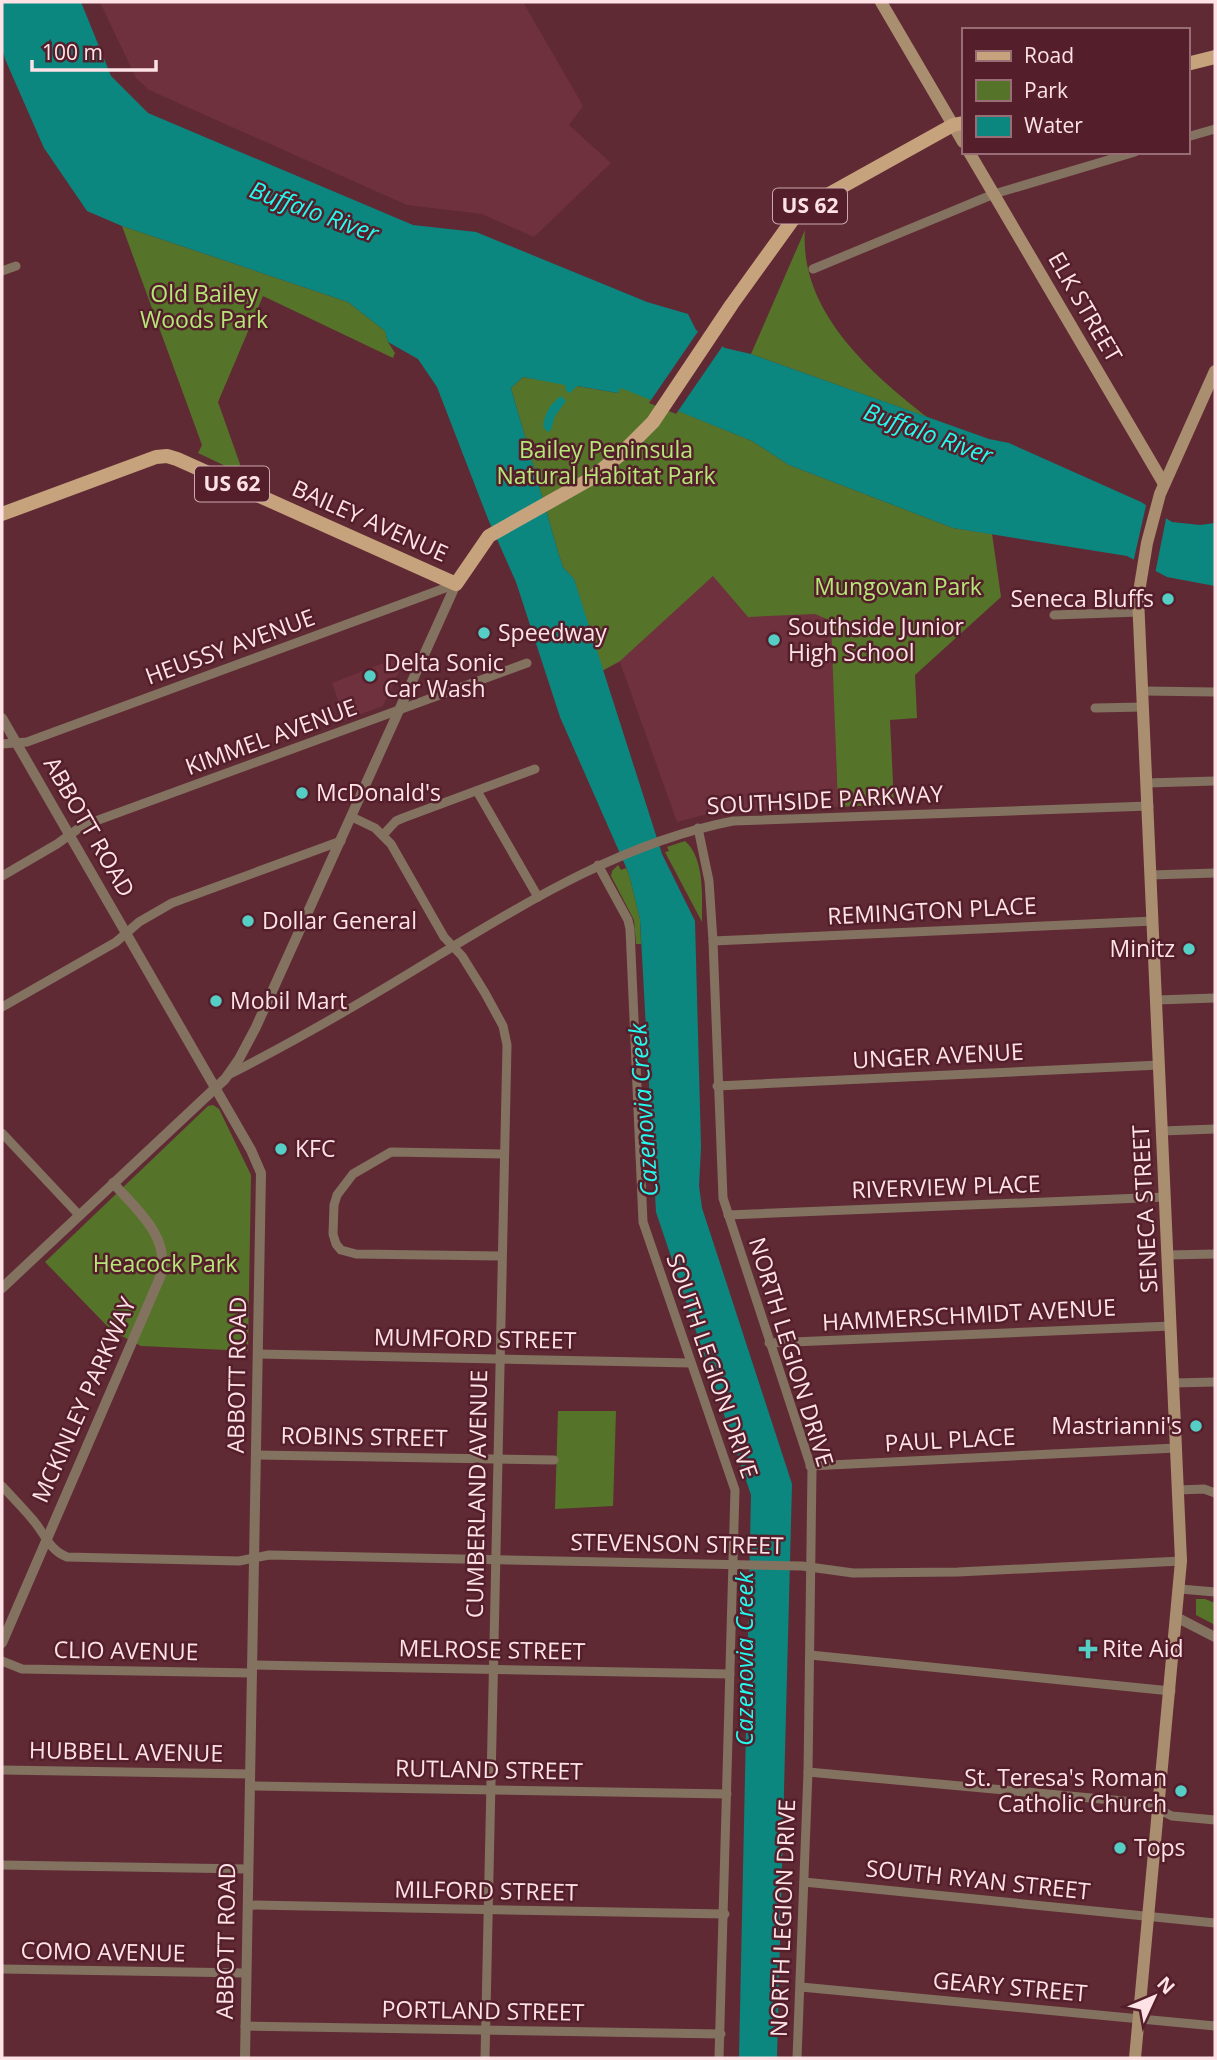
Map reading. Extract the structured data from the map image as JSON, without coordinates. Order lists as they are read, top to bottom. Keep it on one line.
{"streets":{"main road":["US 62","ELK STREET","BAILEY AVENUE","SENECA STREET"],"street":["HEUSSY AVENUE","KIMMEL AVENUE","SOUTHSIDE PARKWAY","ABBOTT ROAD","REMINGTON PLACE","UNGER AVENUE","RIVERVIEW PLACE","HAMMERSCHMIDT AVENUE","MUMFORD STREET","NORTH LEGION DRIVE","SOUTH LEGION DRIVE","MCKINLEY PARKWAY","ROBINS STREET","PAUL PLACE","CUMBERLAND AVENUE","STEVENSON STREET","MELROSE STREET","CLIO AVENUE","HUBBELL AVENUE","RUTLAND STREET","SOUTH RYAN STREET","MILFORD STREET","COMO AVENUE","GEARY STREET","PORTLAND STREET"]},"crossings":[["ELK STREET","SENECA STREET"],["BAILEY AVENUE","HEUSSY AVENUE"],["HEUSSY AVENUE","ABBOTT ROAD"],["KIMMEL AVENUE","ABBOTT ROAD"],["SOUTHSIDE PARKWAY","SENECA STREET"],["SOUTHSIDE PARKWAY","NORTH LEGION DRIVE"],["SOUTHSIDE PARKWAY","SOUTH LEGION DRIVE"],["SOUTHSIDE PARKWAY","CUMBERLAND AVENUE"],["ABBOTT ROAD","MUMFORD STREET"],["ABBOTT ROAD","ROBINS STREET"],["ABBOTT ROAD","STEVENSON STREET"],["ABBOTT ROAD","MELROSE STREET"],["ABBOTT ROAD","CLIO AVENUE"],["ABBOTT ROAD","HUBBELL AVENUE"],["ABBOTT ROAD","RUTLAND STREET"],["ABBOTT ROAD","MILFORD STREET"],["ABBOTT ROAD","COMO AVENUE"],["ABBOTT ROAD","PORTLAND STREET"],["REMINGTON PLACE","SENECA STREET"],["REMINGTON PLACE","NORTH LEGION DRIVE"],["UNGER AVENUE","SENECA STREET"],["UNGER AVENUE","NORTH LEGION DRIVE"],["RIVERVIEW PLACE","SENECA STREET"],["RIVERVIEW PLACE","NORTH LEGION DRIVE"],["SENECA STREET","HAMMERSCHMIDT AVENUE"],["SENECA STREET","PAUL PLACE"],["SENECA STREET","STEVENSON STREET"],["SENECA STREET","SOUTH RYAN STREET"],["SENECA STREET","GEARY STREET"],["HAMMERSCHMIDT AVENUE","NORTH LEGION DRIVE"],["MUMFORD STREET","SOUTH LEGION DRIVE"],["MUMFORD STREET","CUMBERLAND AVENUE"],["NORTH LEGION DRIVE","PAUL PLACE"],["NORTH LEGION DRIVE","STEVENSON STREET"],["NORTH LEGION DRIVE","SOUTH RYAN STREET"],["NORTH LEGION DRIVE","GEARY STREET"],["SOUTH LEGION DRIVE","STEVENSON STREET"],["SOUTH LEGION DRIVE","MELROSE STREET"],["SOUTH LEGION DRIVE","RUTLAND STREET"],["SOUTH LEGION DRIVE","MILFORD STREET"],["SOUTH LEGION DRIVE","PORTLAND STREET"],["MCKINLEY PARKWAY","STEVENSON STREET"],["ROBINS STREET","CUMBERLAND AVENUE"],["CUMBERLAND AVENUE","STEVENSON STREET"],["CUMBERLAND AVENUE","MELROSE STREET"],["CUMBERLAND AVENUE","RUTLAND STREET"],["CUMBERLAND AVENUE","MILFORD STREET"],["CUMBERLAND AVENUE","PORTLAND STREET"],["MELROSE STREET","CLIO AVENUE"],["HUBBELL AVENUE","RUTLAND STREET"]],"water":["Buffalo River","Cazenovia Creek"],"parks":["Old Bailey Woods Park","Bailey Peninsula Natural Habitat Park","Mungovan Park","Heacock Park"],"places":{"other":["Seneca Bluffs","Speedway","Southside Junior High School","Delta Sonic Car Wash","McDonald's","Dollar General","Minitz","Mobil Mart","KFC","Mastrianni's","St. Teresa's Roman Catholic Church","Tops"],"health":["Rite Aid"]},"legend":["Road","Park","Water"],"scale_bar":"100 m","north":"top right"}
